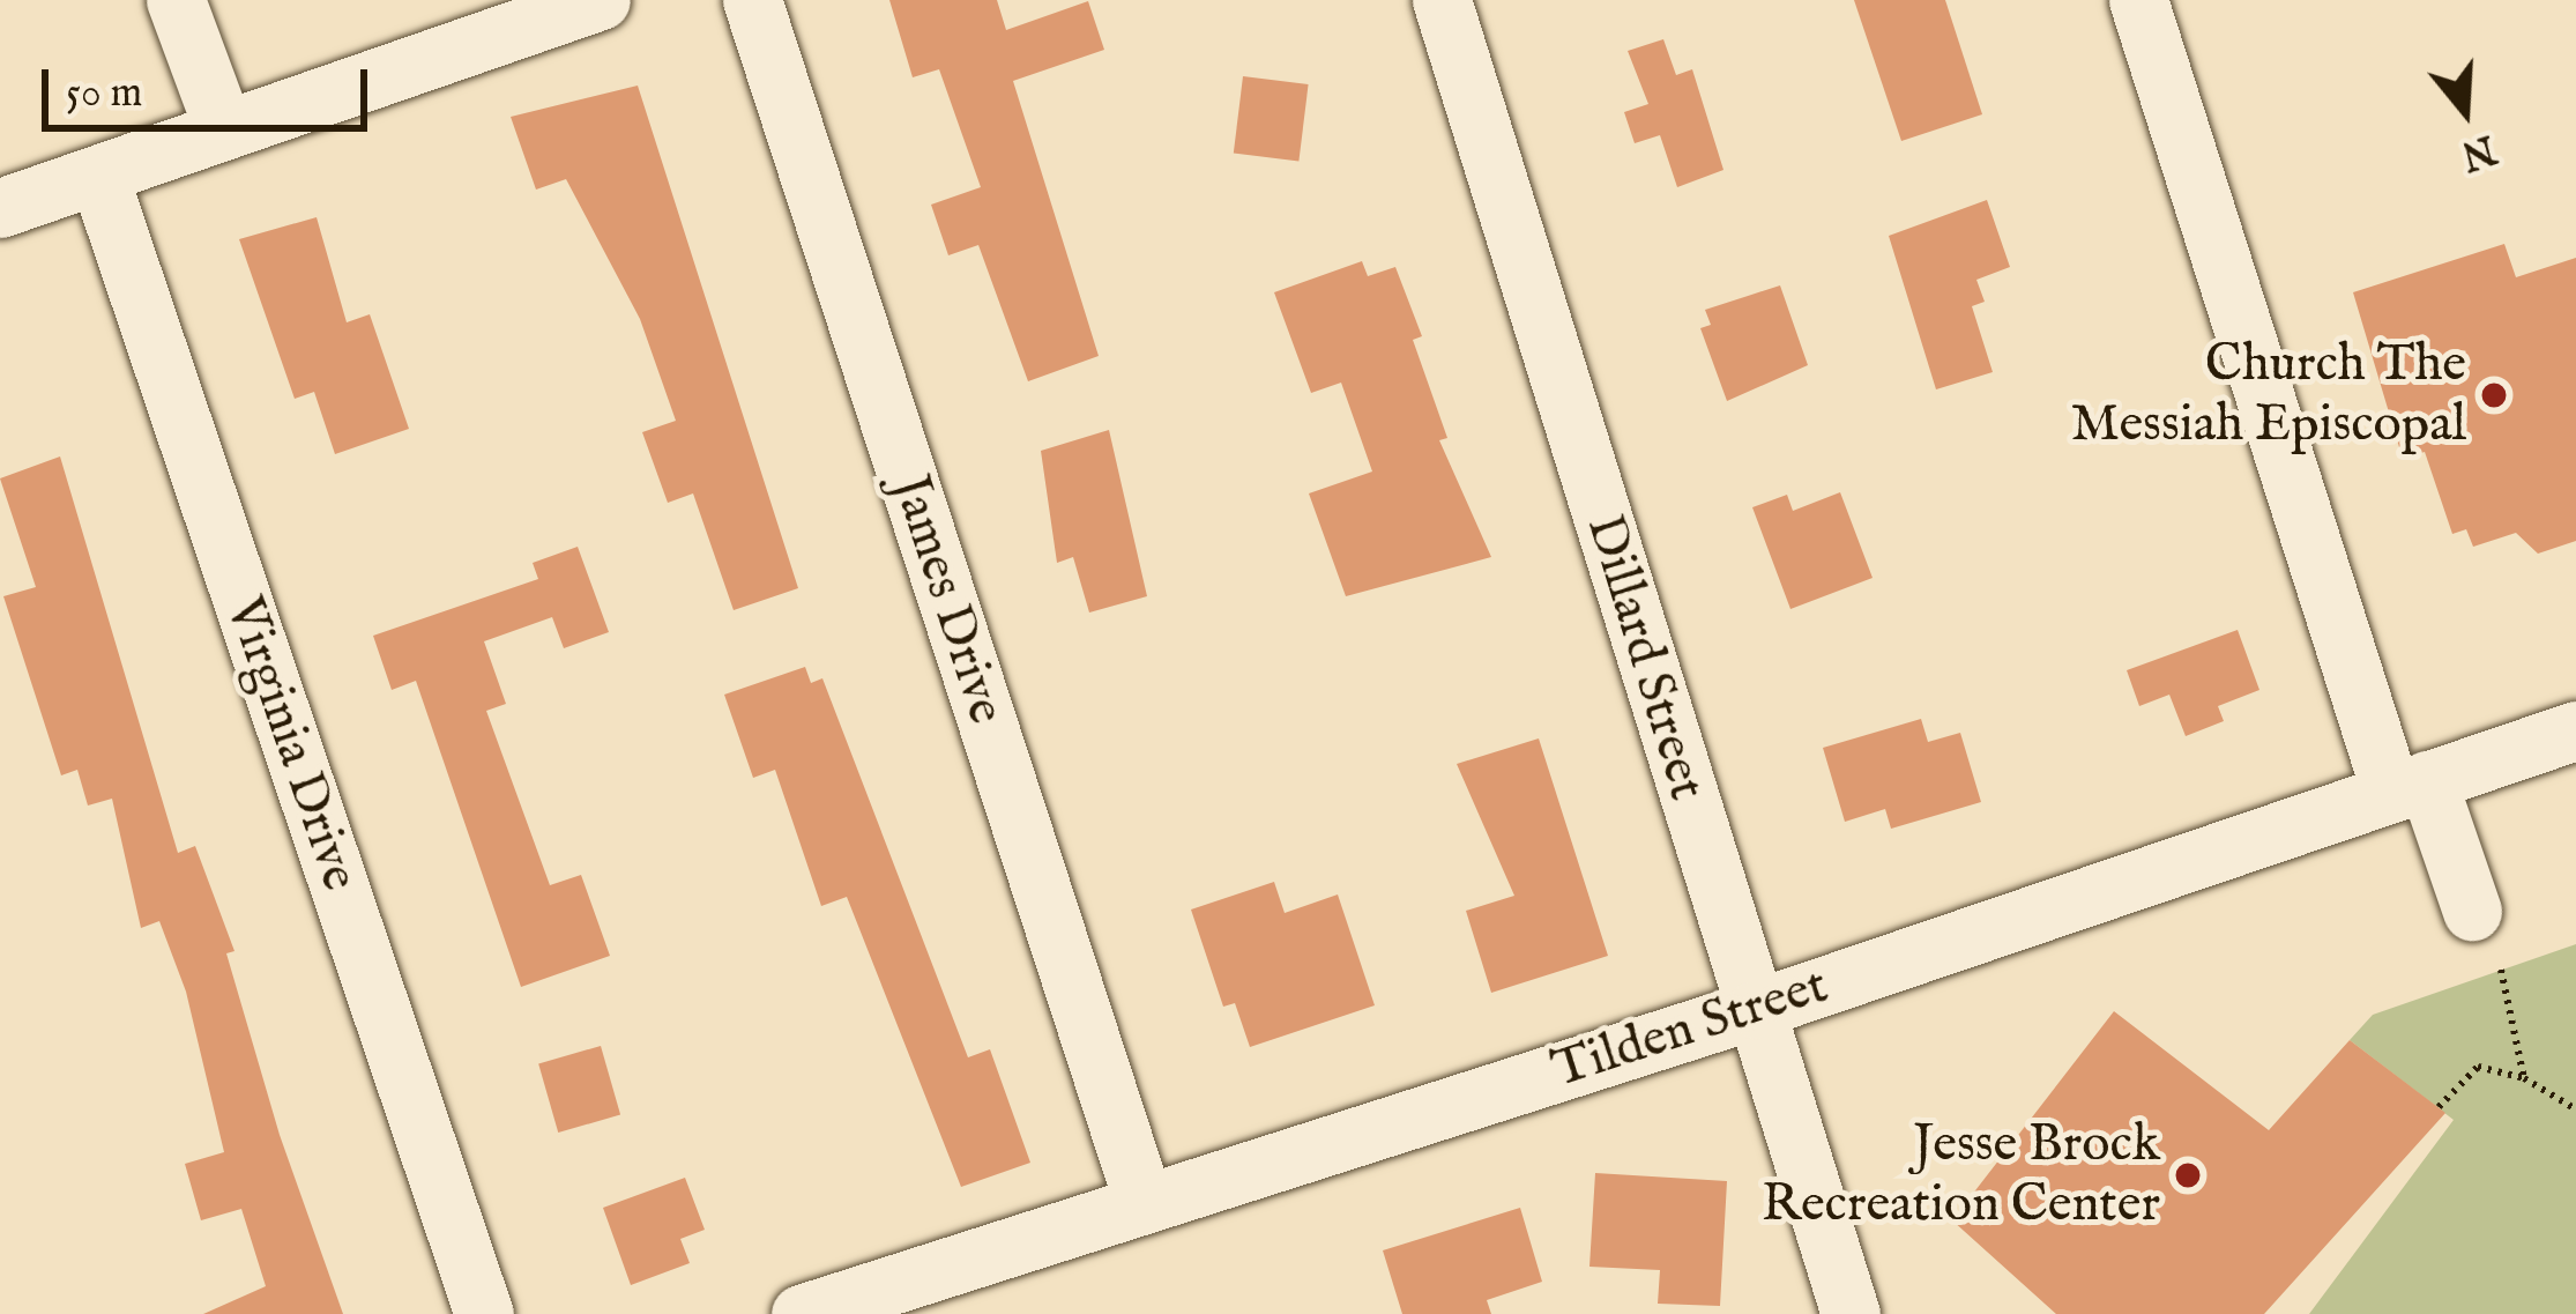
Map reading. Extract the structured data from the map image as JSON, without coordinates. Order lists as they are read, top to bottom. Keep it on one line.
{"streets":{"street":["James Drive","Dillard Street","Virginia Drive","Tilden Street"]},"crossings":[["James Drive","Tilden Street"],["Dillard Street","Tilden Street"]],"places":["Church The Messiah Episcopal","Jesse Brock Recreation Center"],"scale_bar":"50 m","north":"bottom"}
